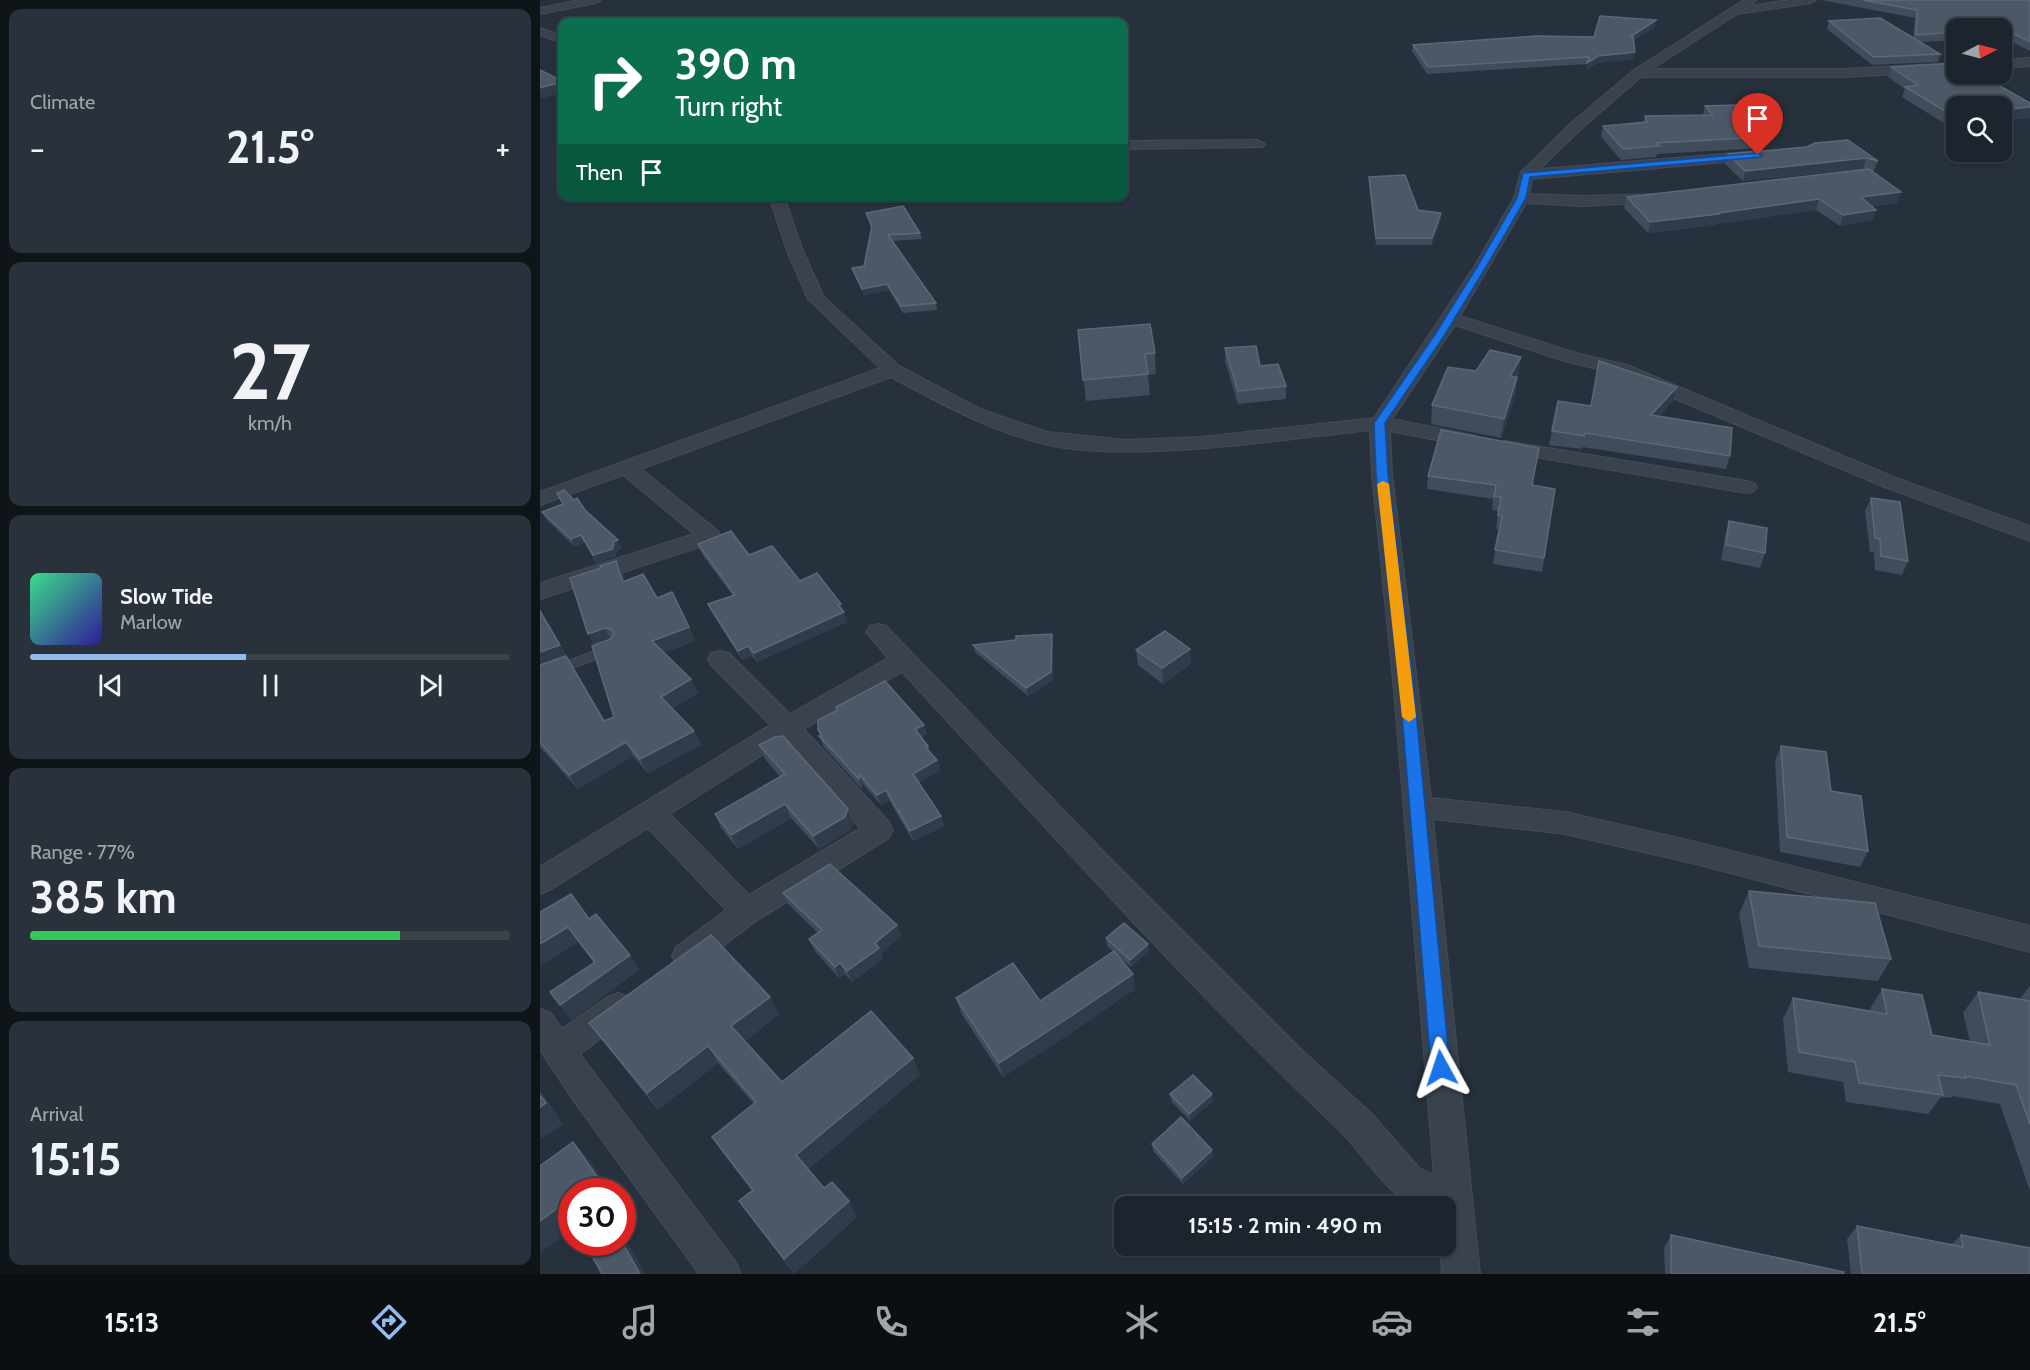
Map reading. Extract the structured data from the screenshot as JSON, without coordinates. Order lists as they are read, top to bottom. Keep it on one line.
{"north":"right","page":{"tile":["Climate",["27","km/h"],["Range · 77%","385 km"],["Arrival","15:15"]],"turn":["390 m","Turn right"],"heat":["−","21.5°","+"],"then":"Then","song":["Slow Tide","Marlow"],"limit":"30","trip":"15:15 · 2 min · 490 m","tabs":["15:13","21.5°"]}}
